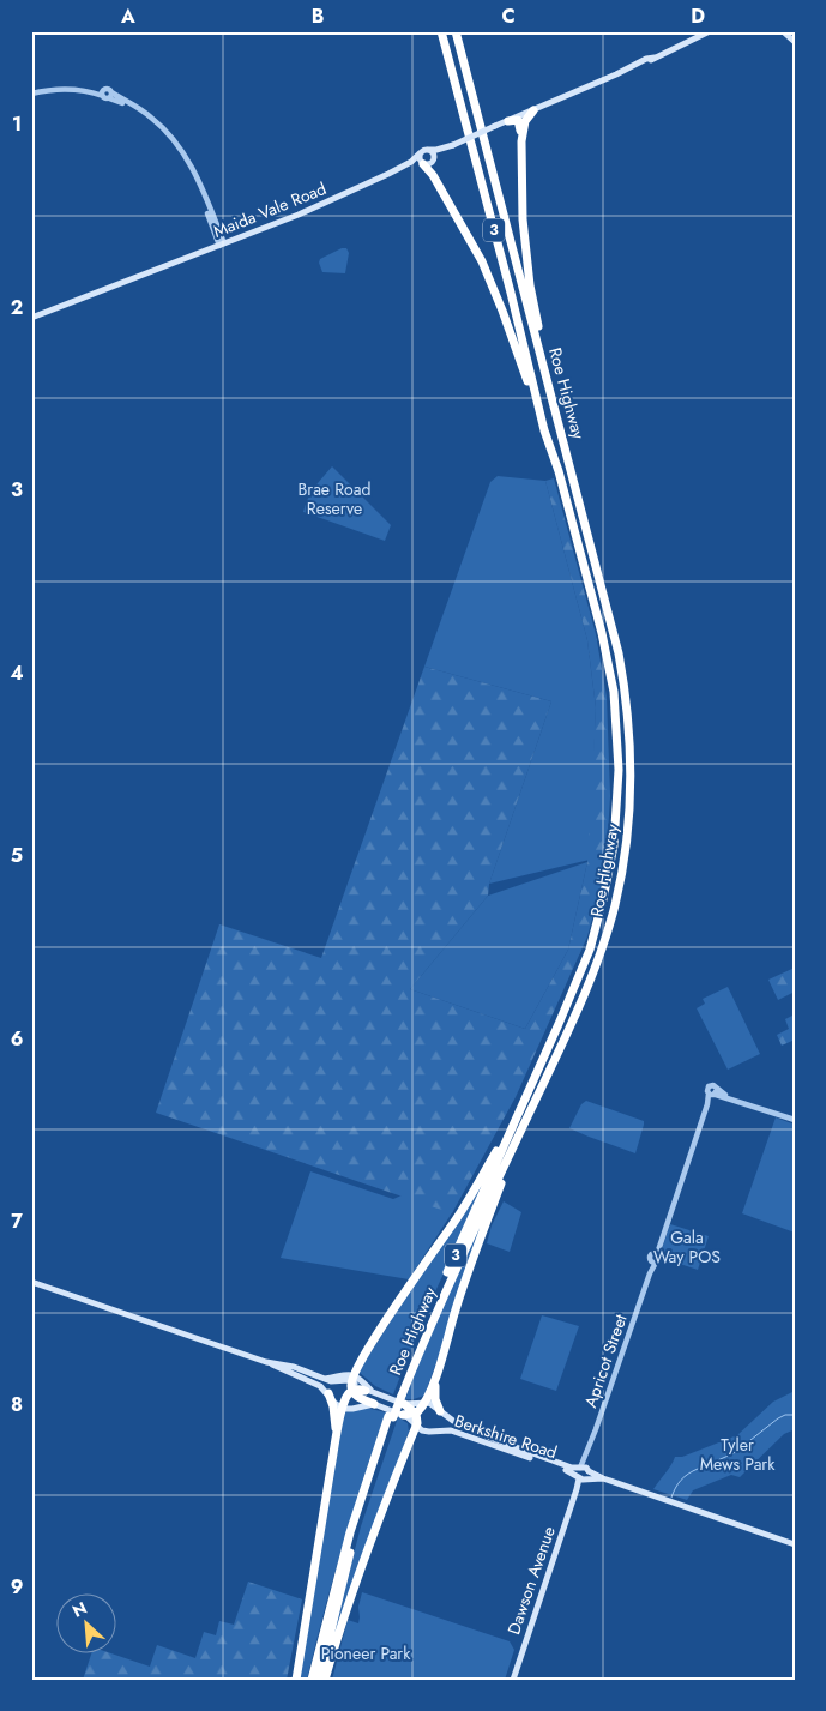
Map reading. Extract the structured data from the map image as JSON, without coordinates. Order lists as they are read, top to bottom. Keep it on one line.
{"streets":{"highway":["3","Roe Highway"],"main road":["Maida Vale Road","Berkshire Road","Dawson Avenue"],"street":["Apricot Street"]},"crossings":[["Apricot Street","Berkshire Road"],["Apricot Street","Dawson Avenue"],["Berkshire Road","Dawson Avenue"]],"parks":["Brae Road Reserve","Gala Way POS","Tyler Mews Park","Pioneer Park"],"north":"top left","grid":{"columns":["A","B","C","D"],"rows":["1","2","3","4","5","6","7","8","9"]}}
